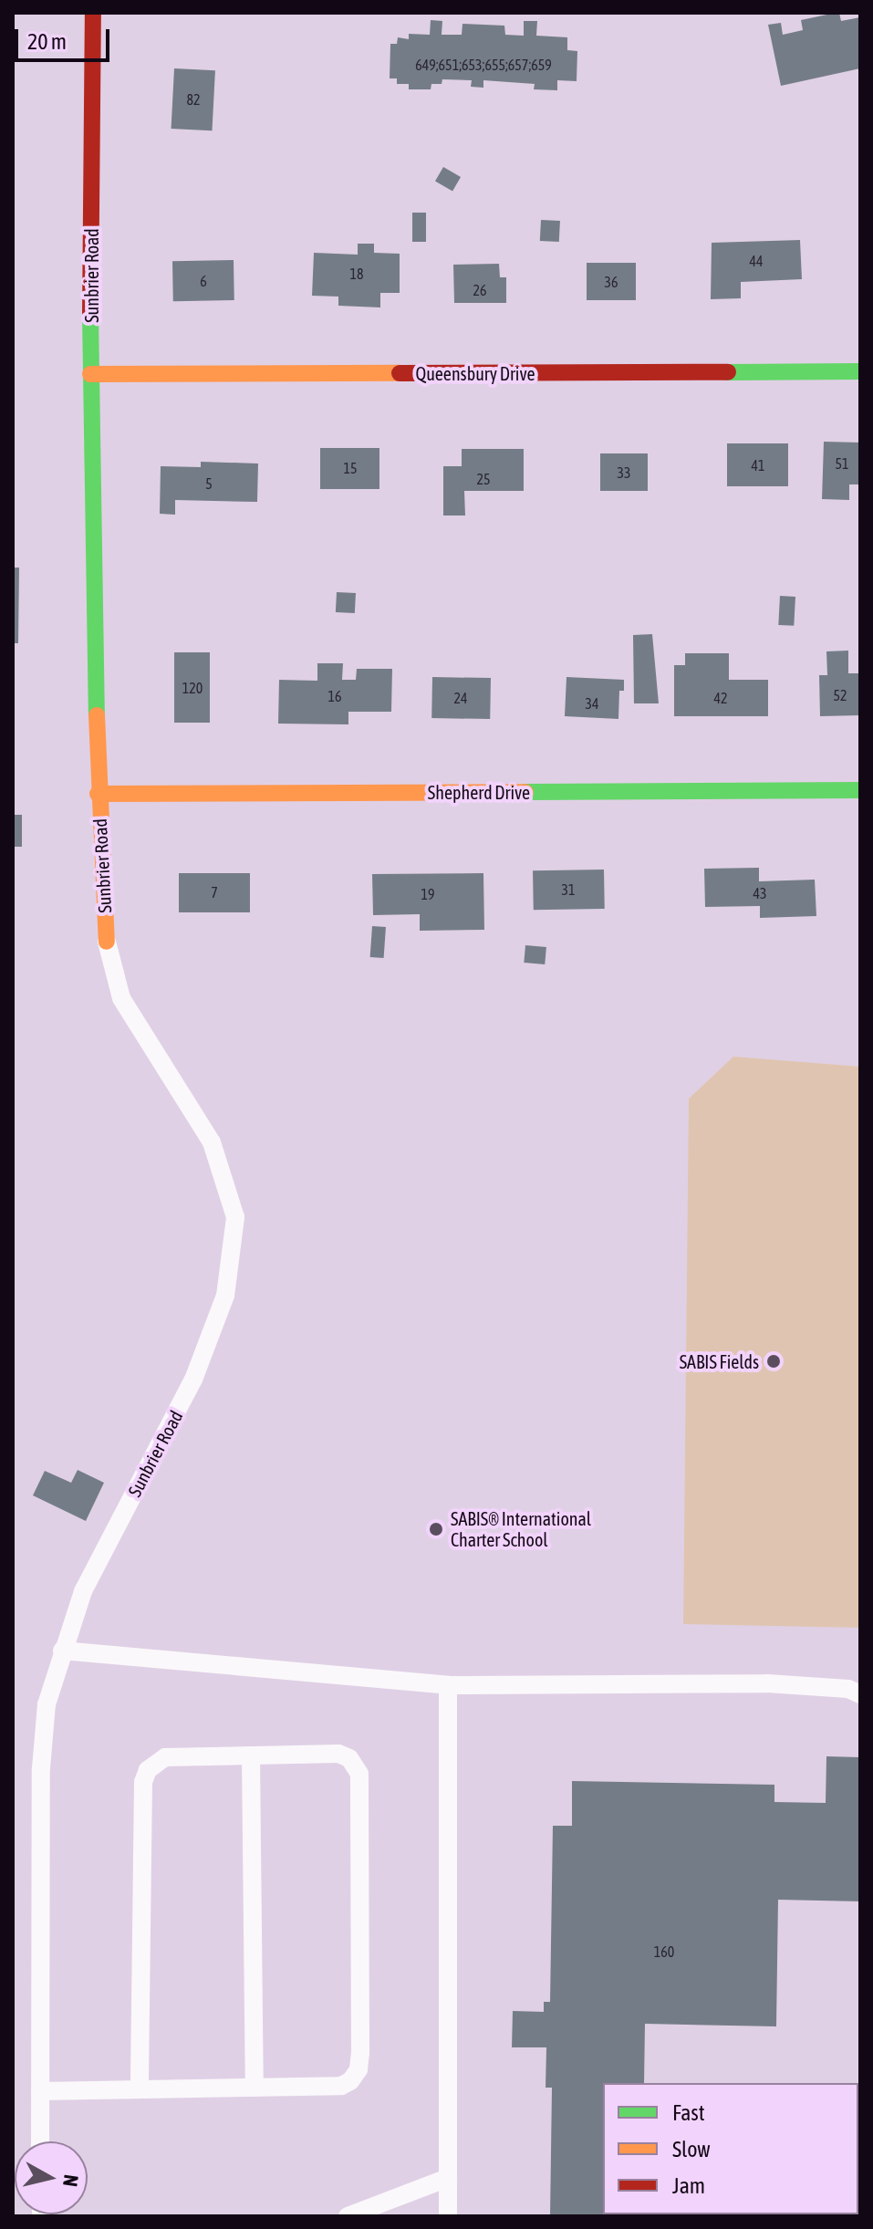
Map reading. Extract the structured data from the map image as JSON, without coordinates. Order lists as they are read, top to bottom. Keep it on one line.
{"streets":{"street":["Sunbrier Road","Queensbury Drive","Shepherd Drive"]},"crossings":[["Sunbrier Road","Queensbury Drive"],["Sunbrier Road","Shepherd Drive"]],"places":["SABIS Fields","SABIS® International Charter School"],"house_numbers":["649;651;653;655;657;659","82","44","18","6","36","26","51","41","15","33","25","5","120","52","16","24","42","34","31","7","43","19","160"],"legend":["Fast","Slow","Jam"],"scale_bar":"20 m","north":"right"}
